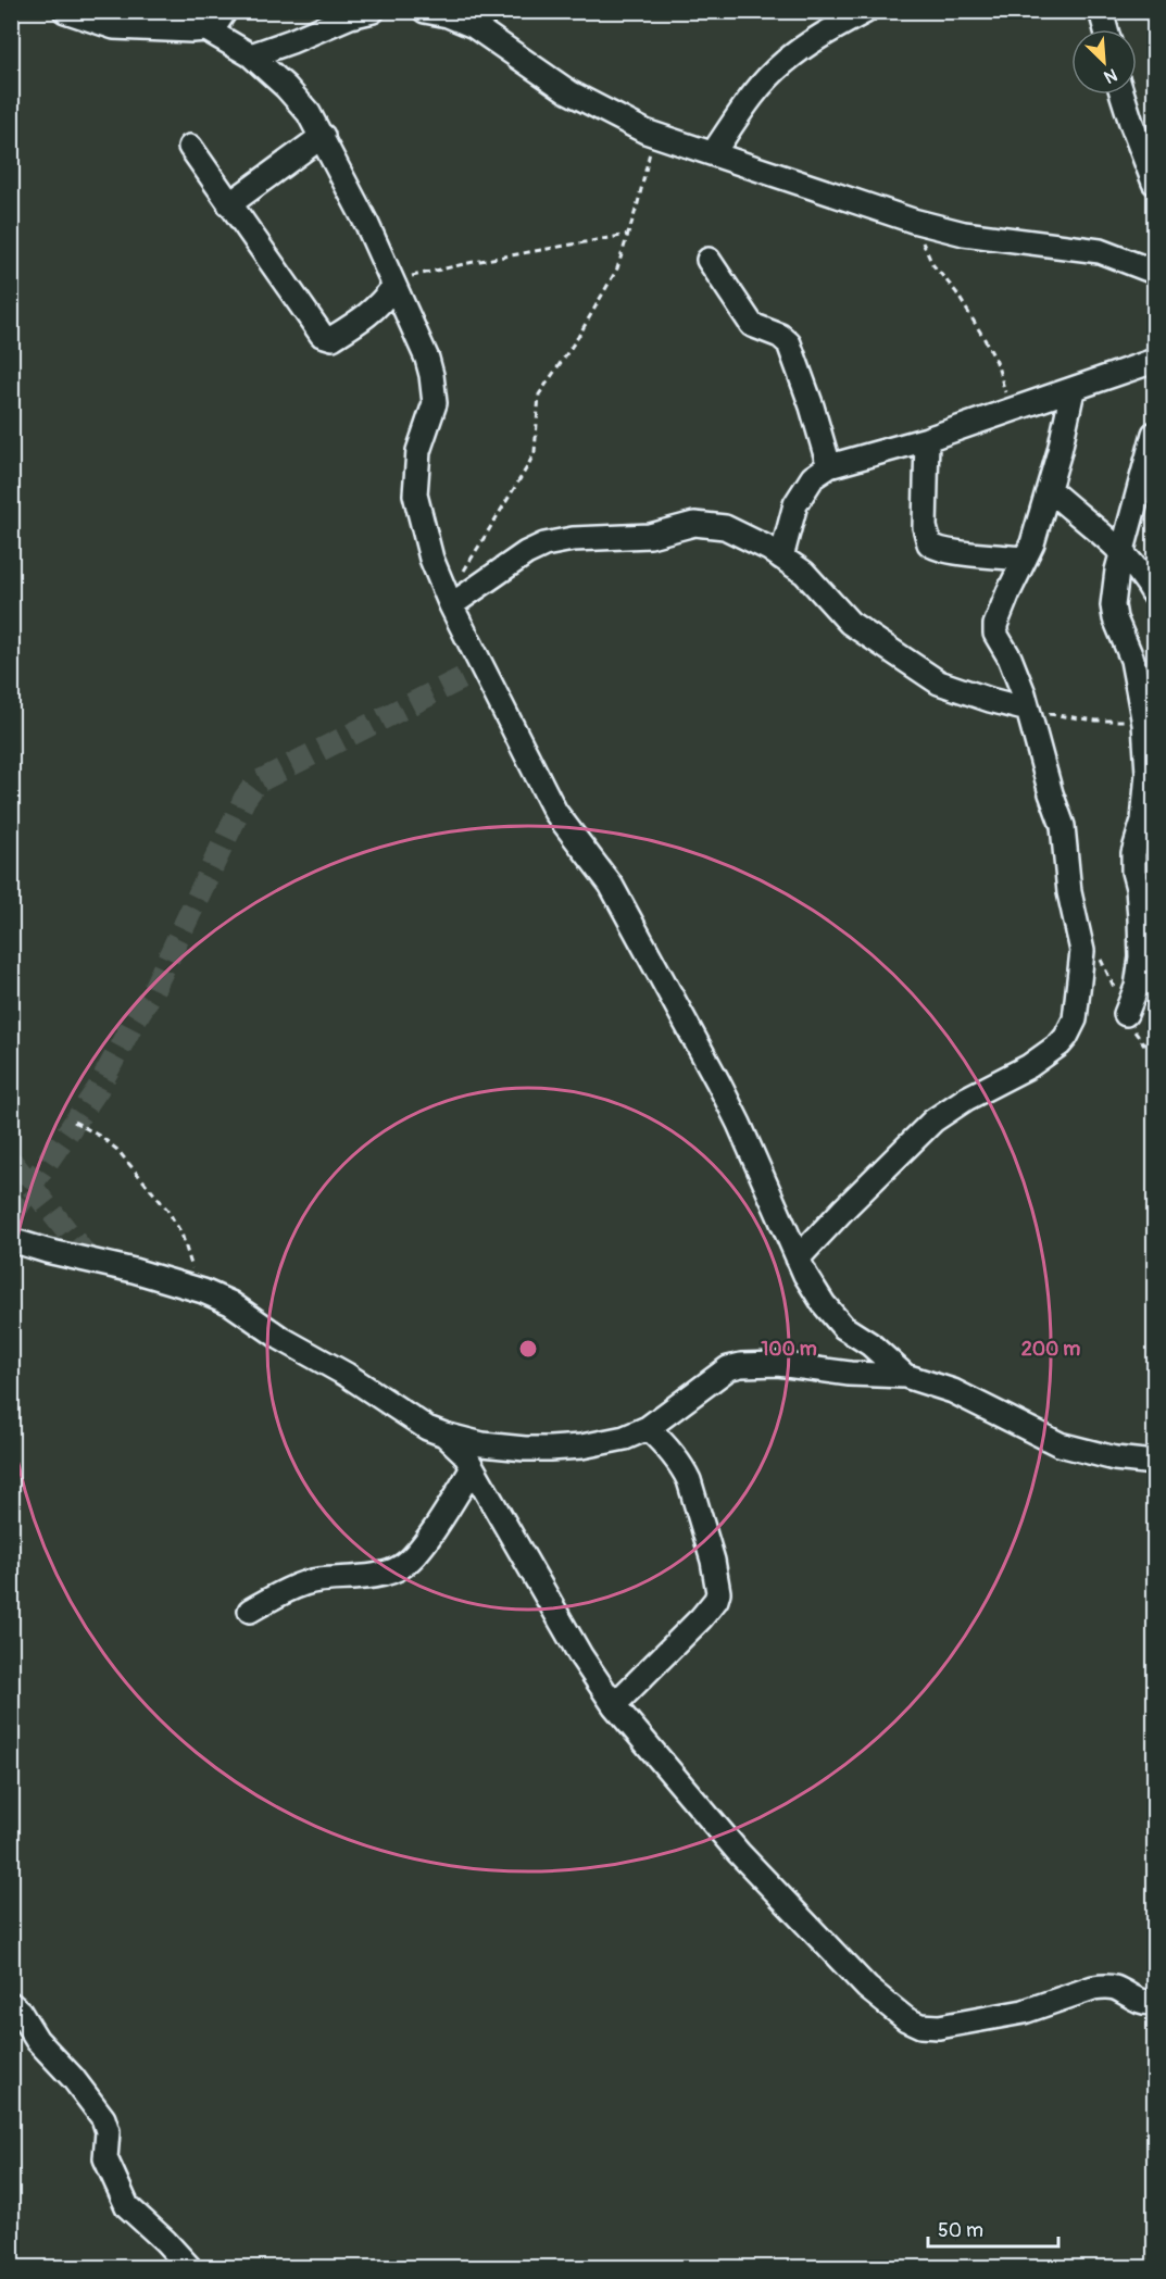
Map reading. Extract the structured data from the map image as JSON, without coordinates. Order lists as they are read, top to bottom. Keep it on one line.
{"scale_bar":"50 m","north":"bottom right","rings":["100 m","200 m"]}
